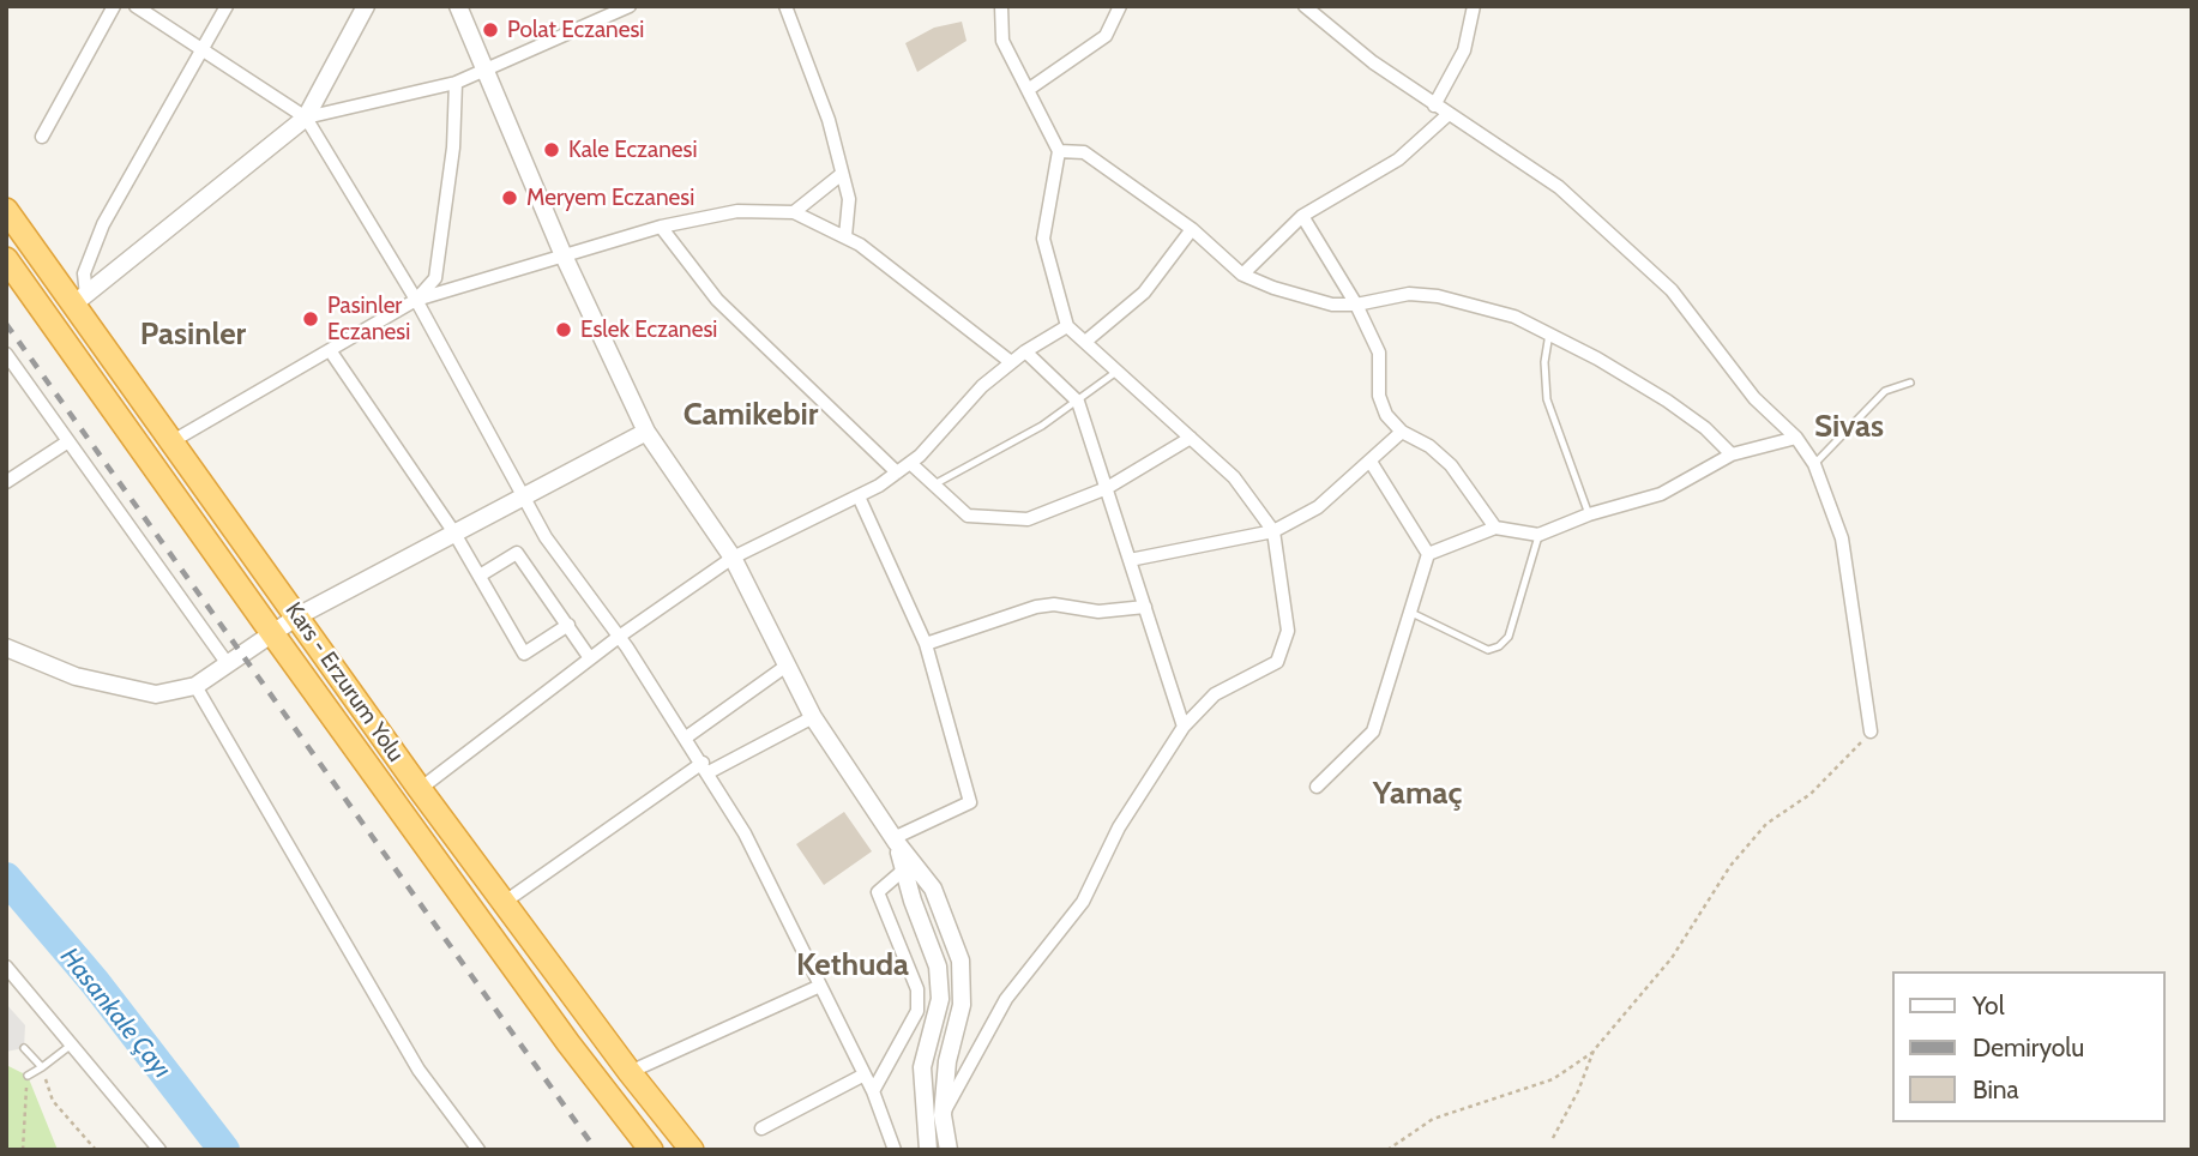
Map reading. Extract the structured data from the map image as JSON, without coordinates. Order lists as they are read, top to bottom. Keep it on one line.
{"streets":{"highway":["Kars - Erzurum Yolu"]},"districts":["Pasinler","Camikebir","Sivas","Yamaç","Kethuda"],"water":["Hasankale Çayı"],"places":["Polat Eczanesi","Kale Eczanesi","Meryem Eczanesi","Pasinler Eczanesi","Eslek Eczanesi"],"legend":["Yol","Demiryolu","Bina"]}
